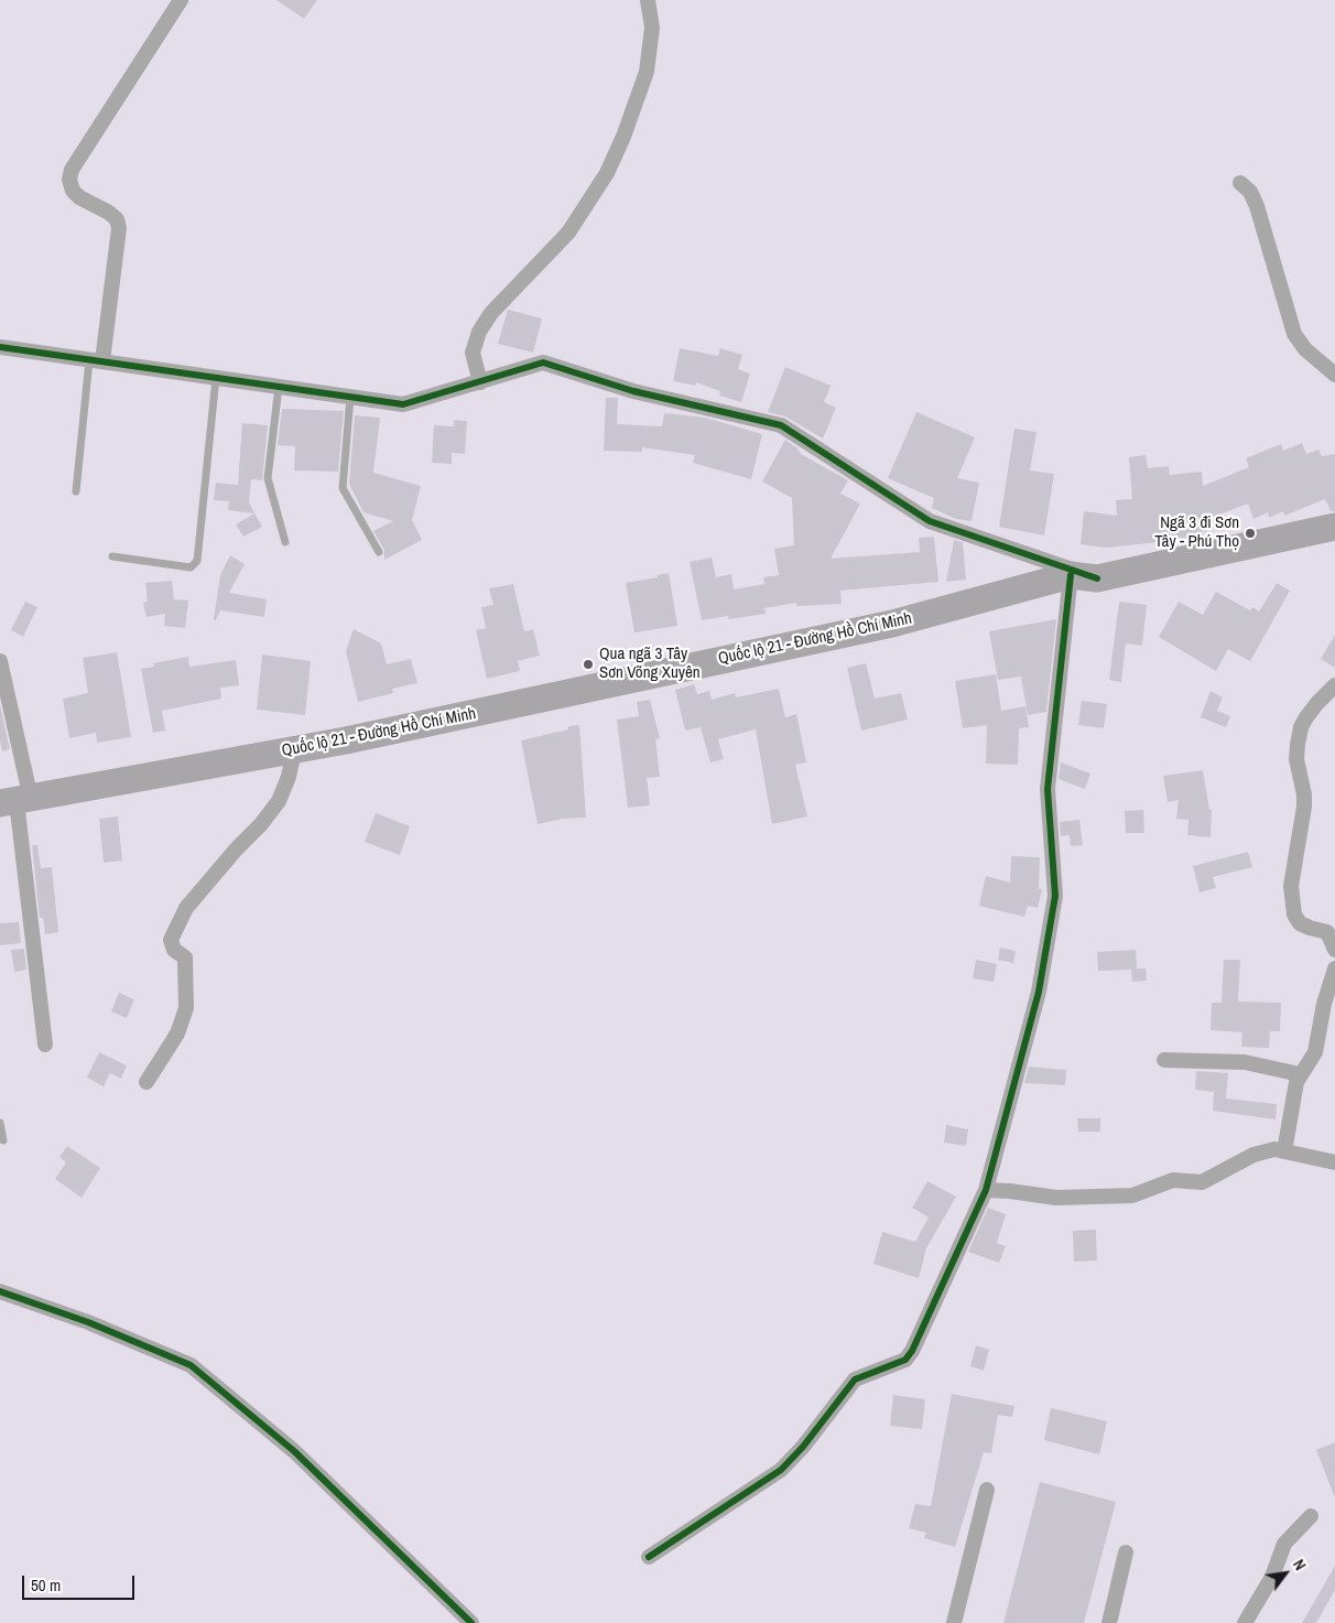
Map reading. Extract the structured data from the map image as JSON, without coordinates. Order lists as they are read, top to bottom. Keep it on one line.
{"streets":{"highway":["Quốc lộ 21 - Đường Hồ Chí Minh"]},"places":["Ngã 3 đi Sơn Tây - Phú Thọ","Qua ngã 3 Tây Sơn Võng Xuyên"],"scale_bar":"50 m","north":"top right"}
